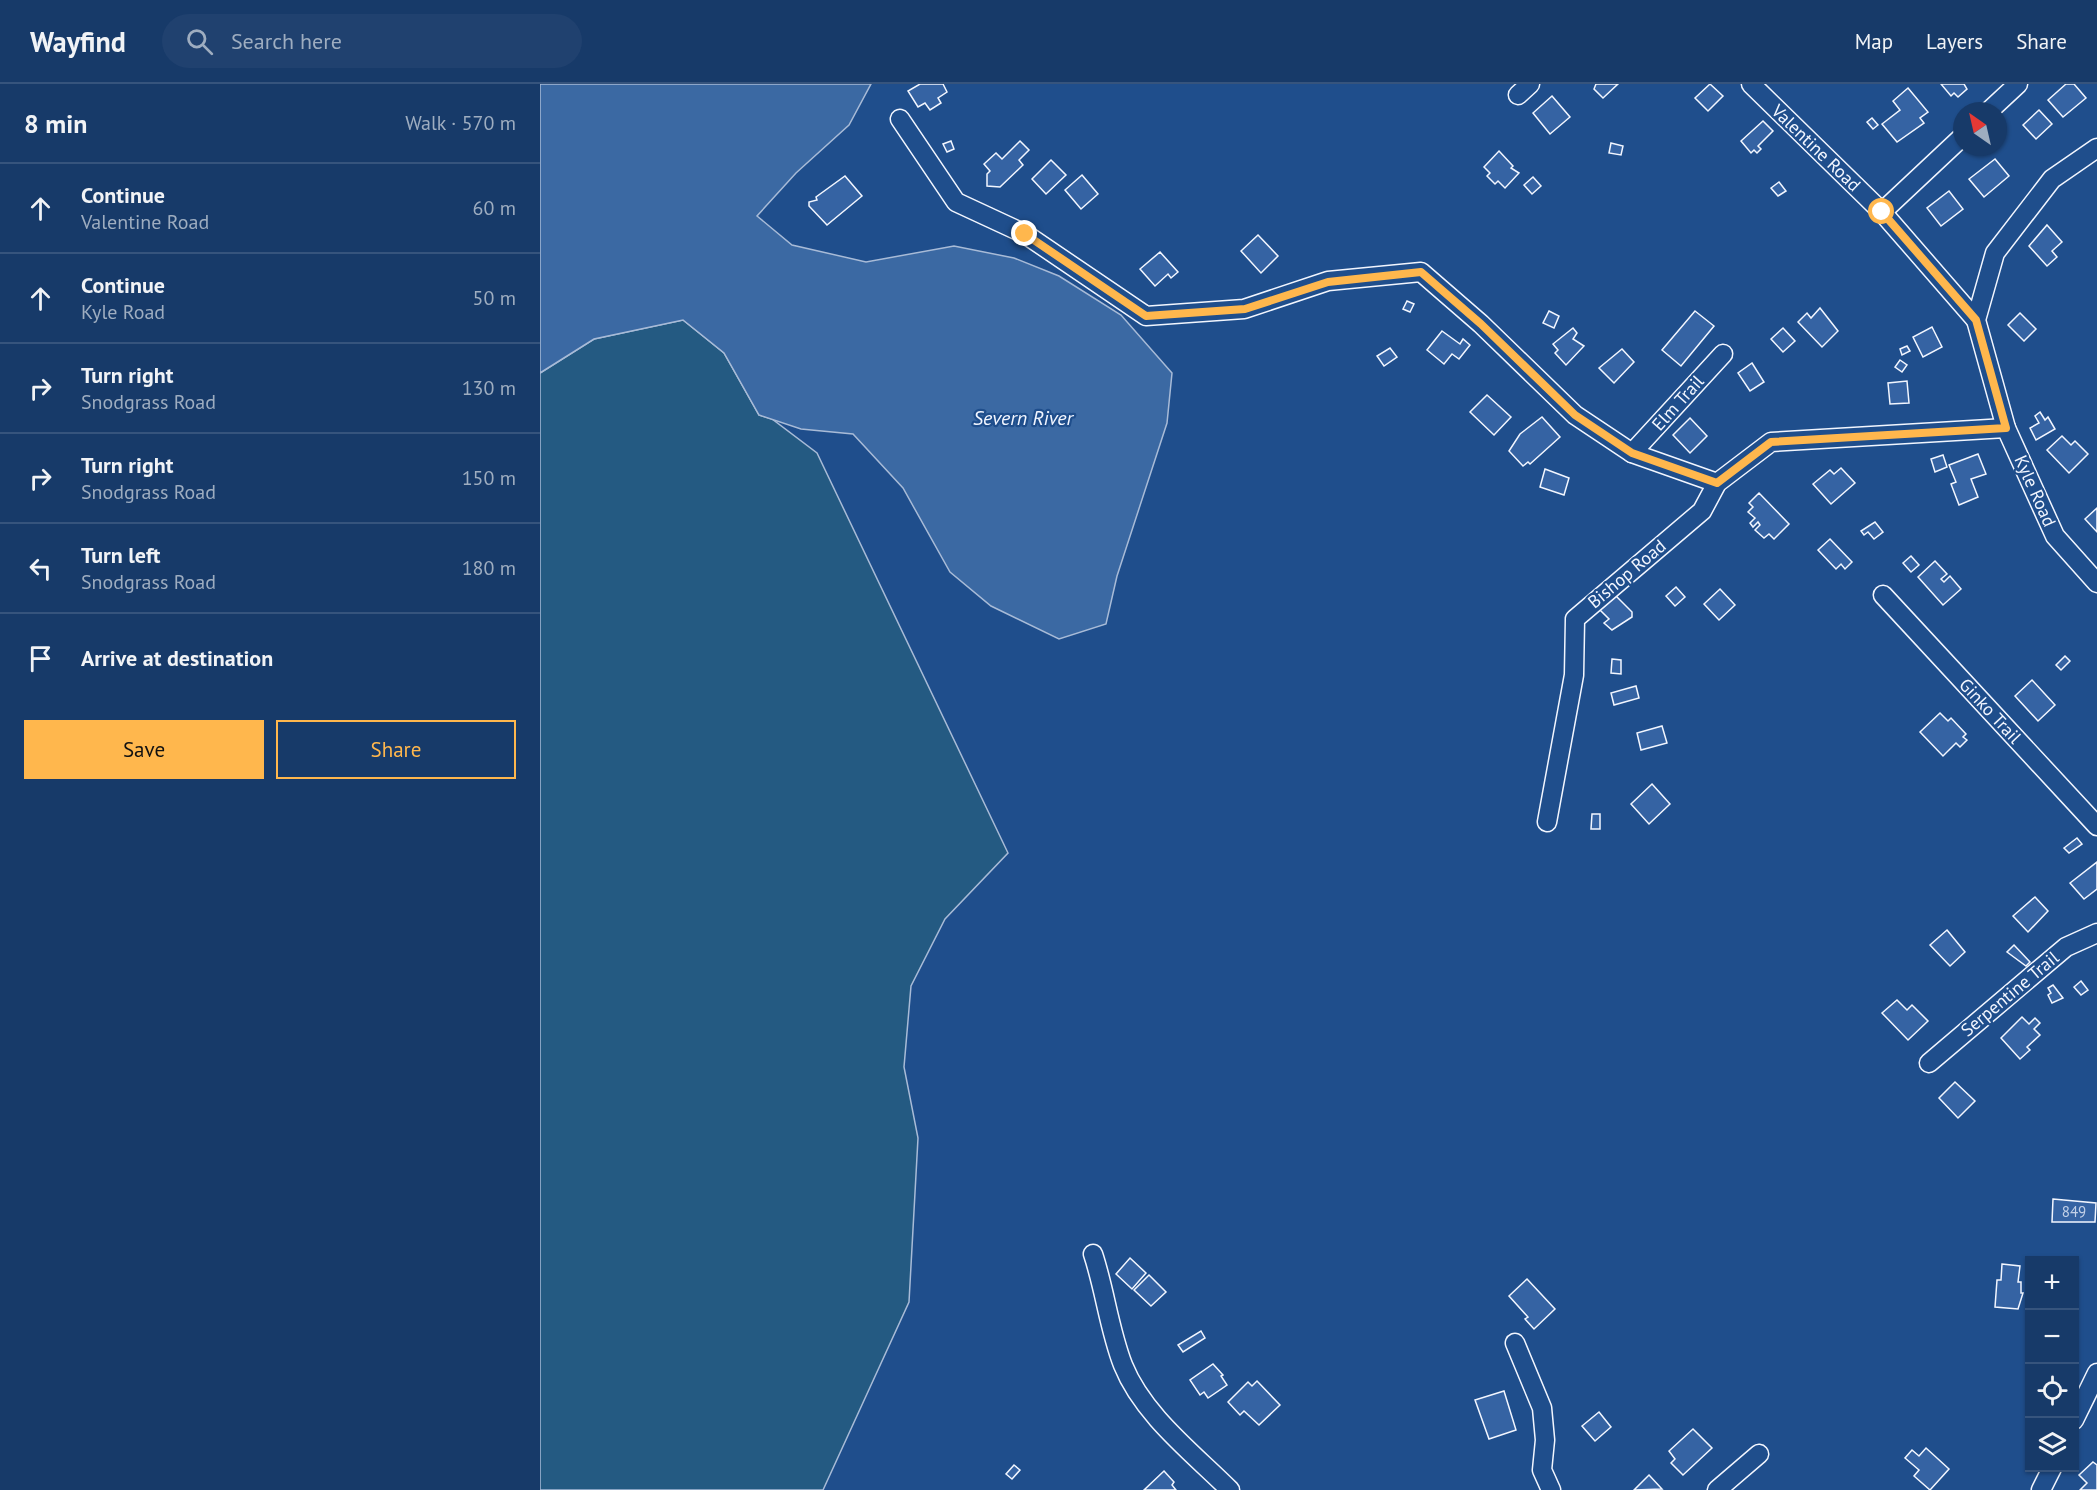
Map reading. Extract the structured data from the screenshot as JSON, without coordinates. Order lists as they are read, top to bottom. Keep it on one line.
{"streets":{"street":["Valentine Road","Elm Trail","Kyle Road","Bishop Road","Ginko Trail","Serpentine Trail"]},"crossings":[["Valentine Road","Kyle Road"]],"water":["Severn River"],"house_numbers":["849"],"north":"top left","page":{"header":"Wayfind","search":"Search here","nav":["Map","Layers","Share"],"heading":["8 min","Walk · 570 m"],"list":[["Continue","Valentine Road","60 m"],["Continue","Kyle Road","50 m"],["Turn right","Snodgrass Road","130 m"],["Turn right","Snodgrass Road","150 m"],["Turn left","Snodgrass Road","180 m"],"Arrive at destination"],"buttons":["Save","Share"],"map_buttons":["+","−"]}}
